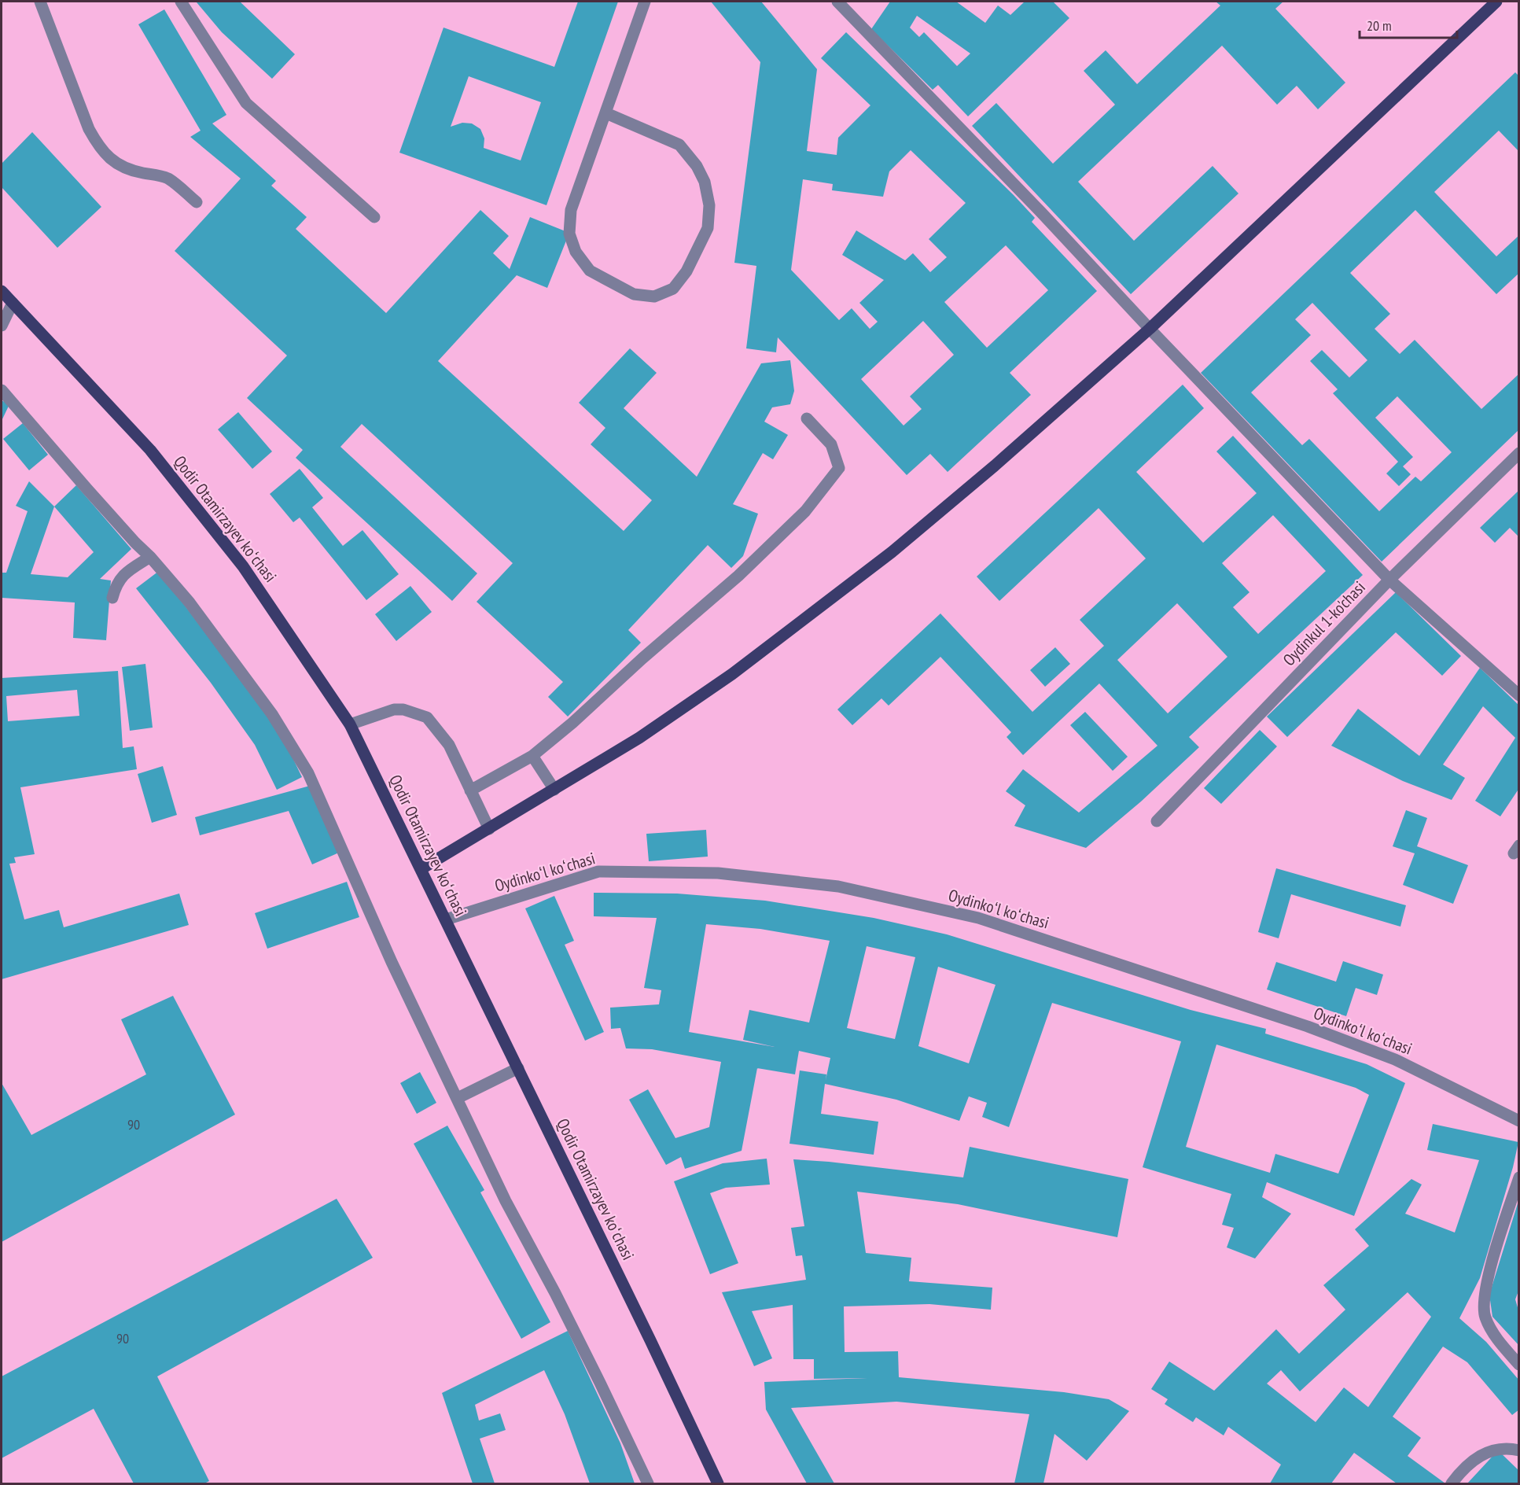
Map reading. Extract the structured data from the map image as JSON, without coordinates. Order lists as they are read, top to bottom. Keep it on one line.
{"streets":{"main road":["Qodir Otamirzayev koʻchasi"],"street":["Oydinkul 1-ko'chasi","Oydinkoʻl koʻchasi"]},"crossings":[["Qodir Otamirzayev koʻchasi","Oydinkoʻl koʻchasi"]],"house_numbers":["90","90"],"scale_bar":"20 m"}
